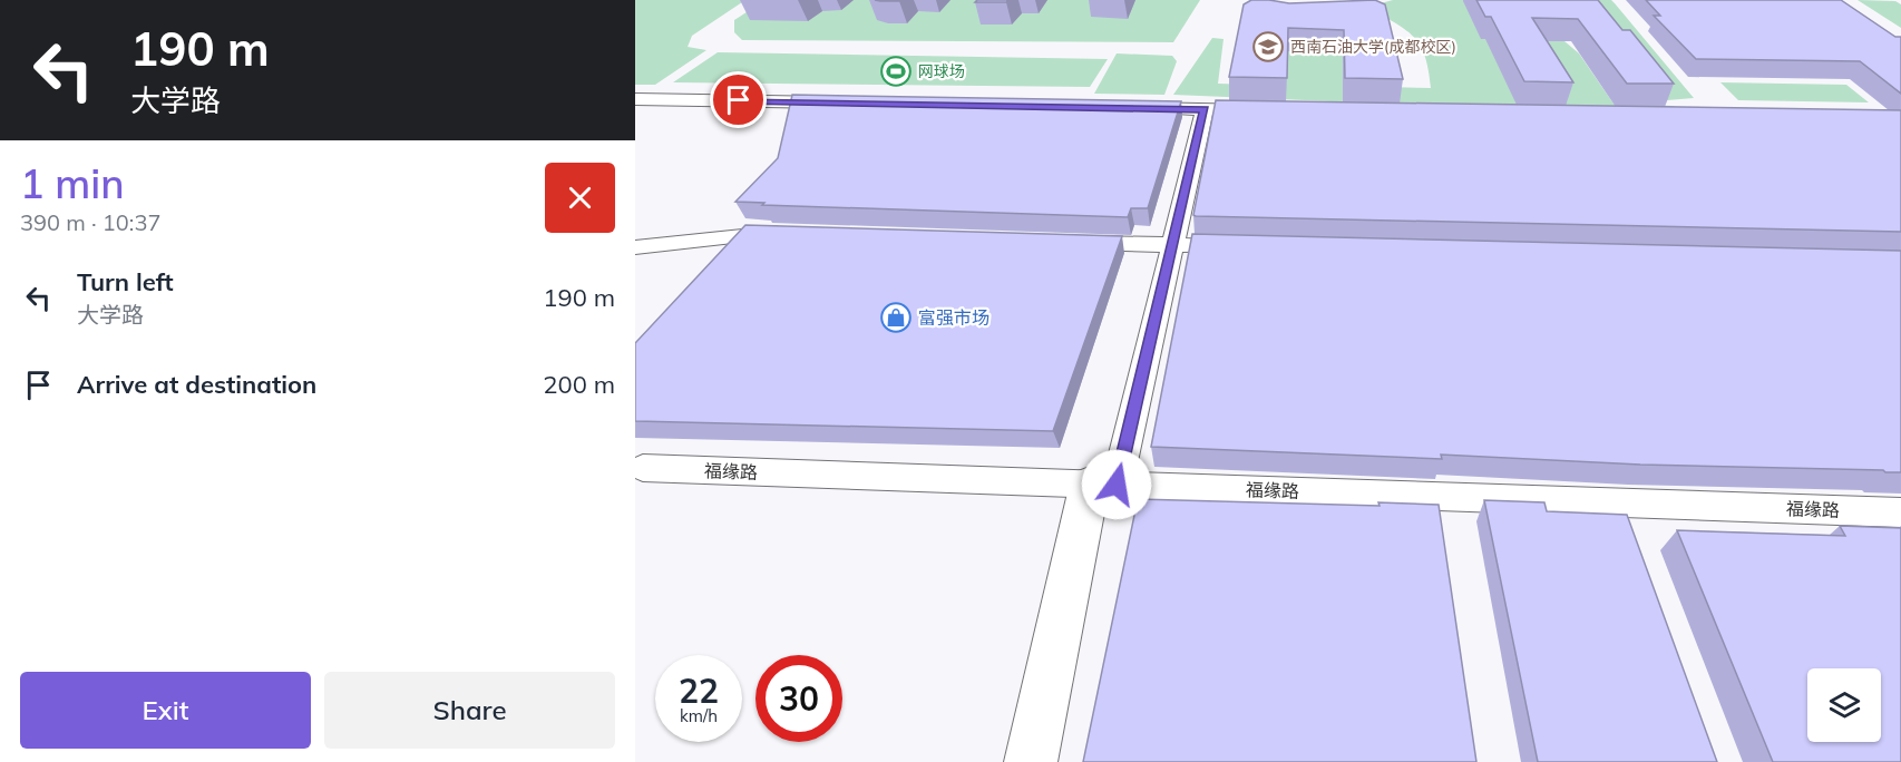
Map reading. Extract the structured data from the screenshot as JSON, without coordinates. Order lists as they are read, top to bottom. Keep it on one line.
{"streets":{"street":["福缘路"]},"places":{"school or university":["西南石油大学(成都校区)"],"sports":["网球场"],"shop":["富强市场"]},"page":{"turn":["190 m","大学路"],"heading":["1 min","390 m · 10:37"],"list":[{"name":"Turn left","note":"大学路","value":"190 m"},{"name":"Arrive at destination","value":"200 m"}],"speed":"22 km/h","limit":"30","buttons":["Exit","Share"]}}
